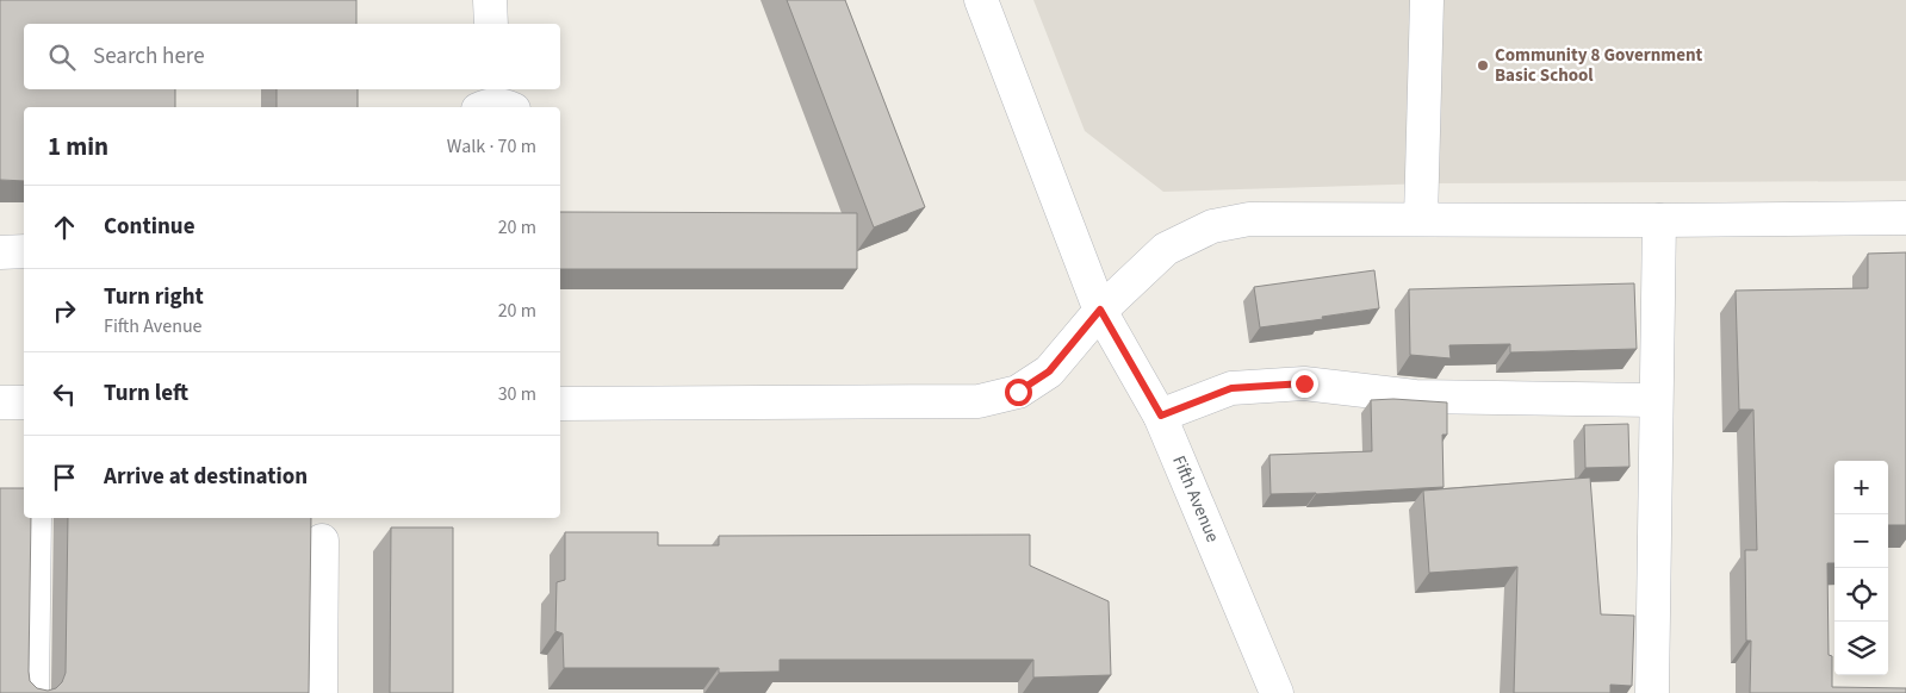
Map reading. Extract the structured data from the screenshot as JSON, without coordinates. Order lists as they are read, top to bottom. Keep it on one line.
{"streets":{"street":["Fifth Avenue"]},"places":["Community 8 Government Basic School"],"page":{"search":"Search here","heading":["1 min","Walk · 70 m"],"list":[["Continue","20 m"],["Turn right","Fifth Avenue","20 m"],["Turn left","30 m"],"Arrive at destination"],"map_buttons":["+","−"]}}
